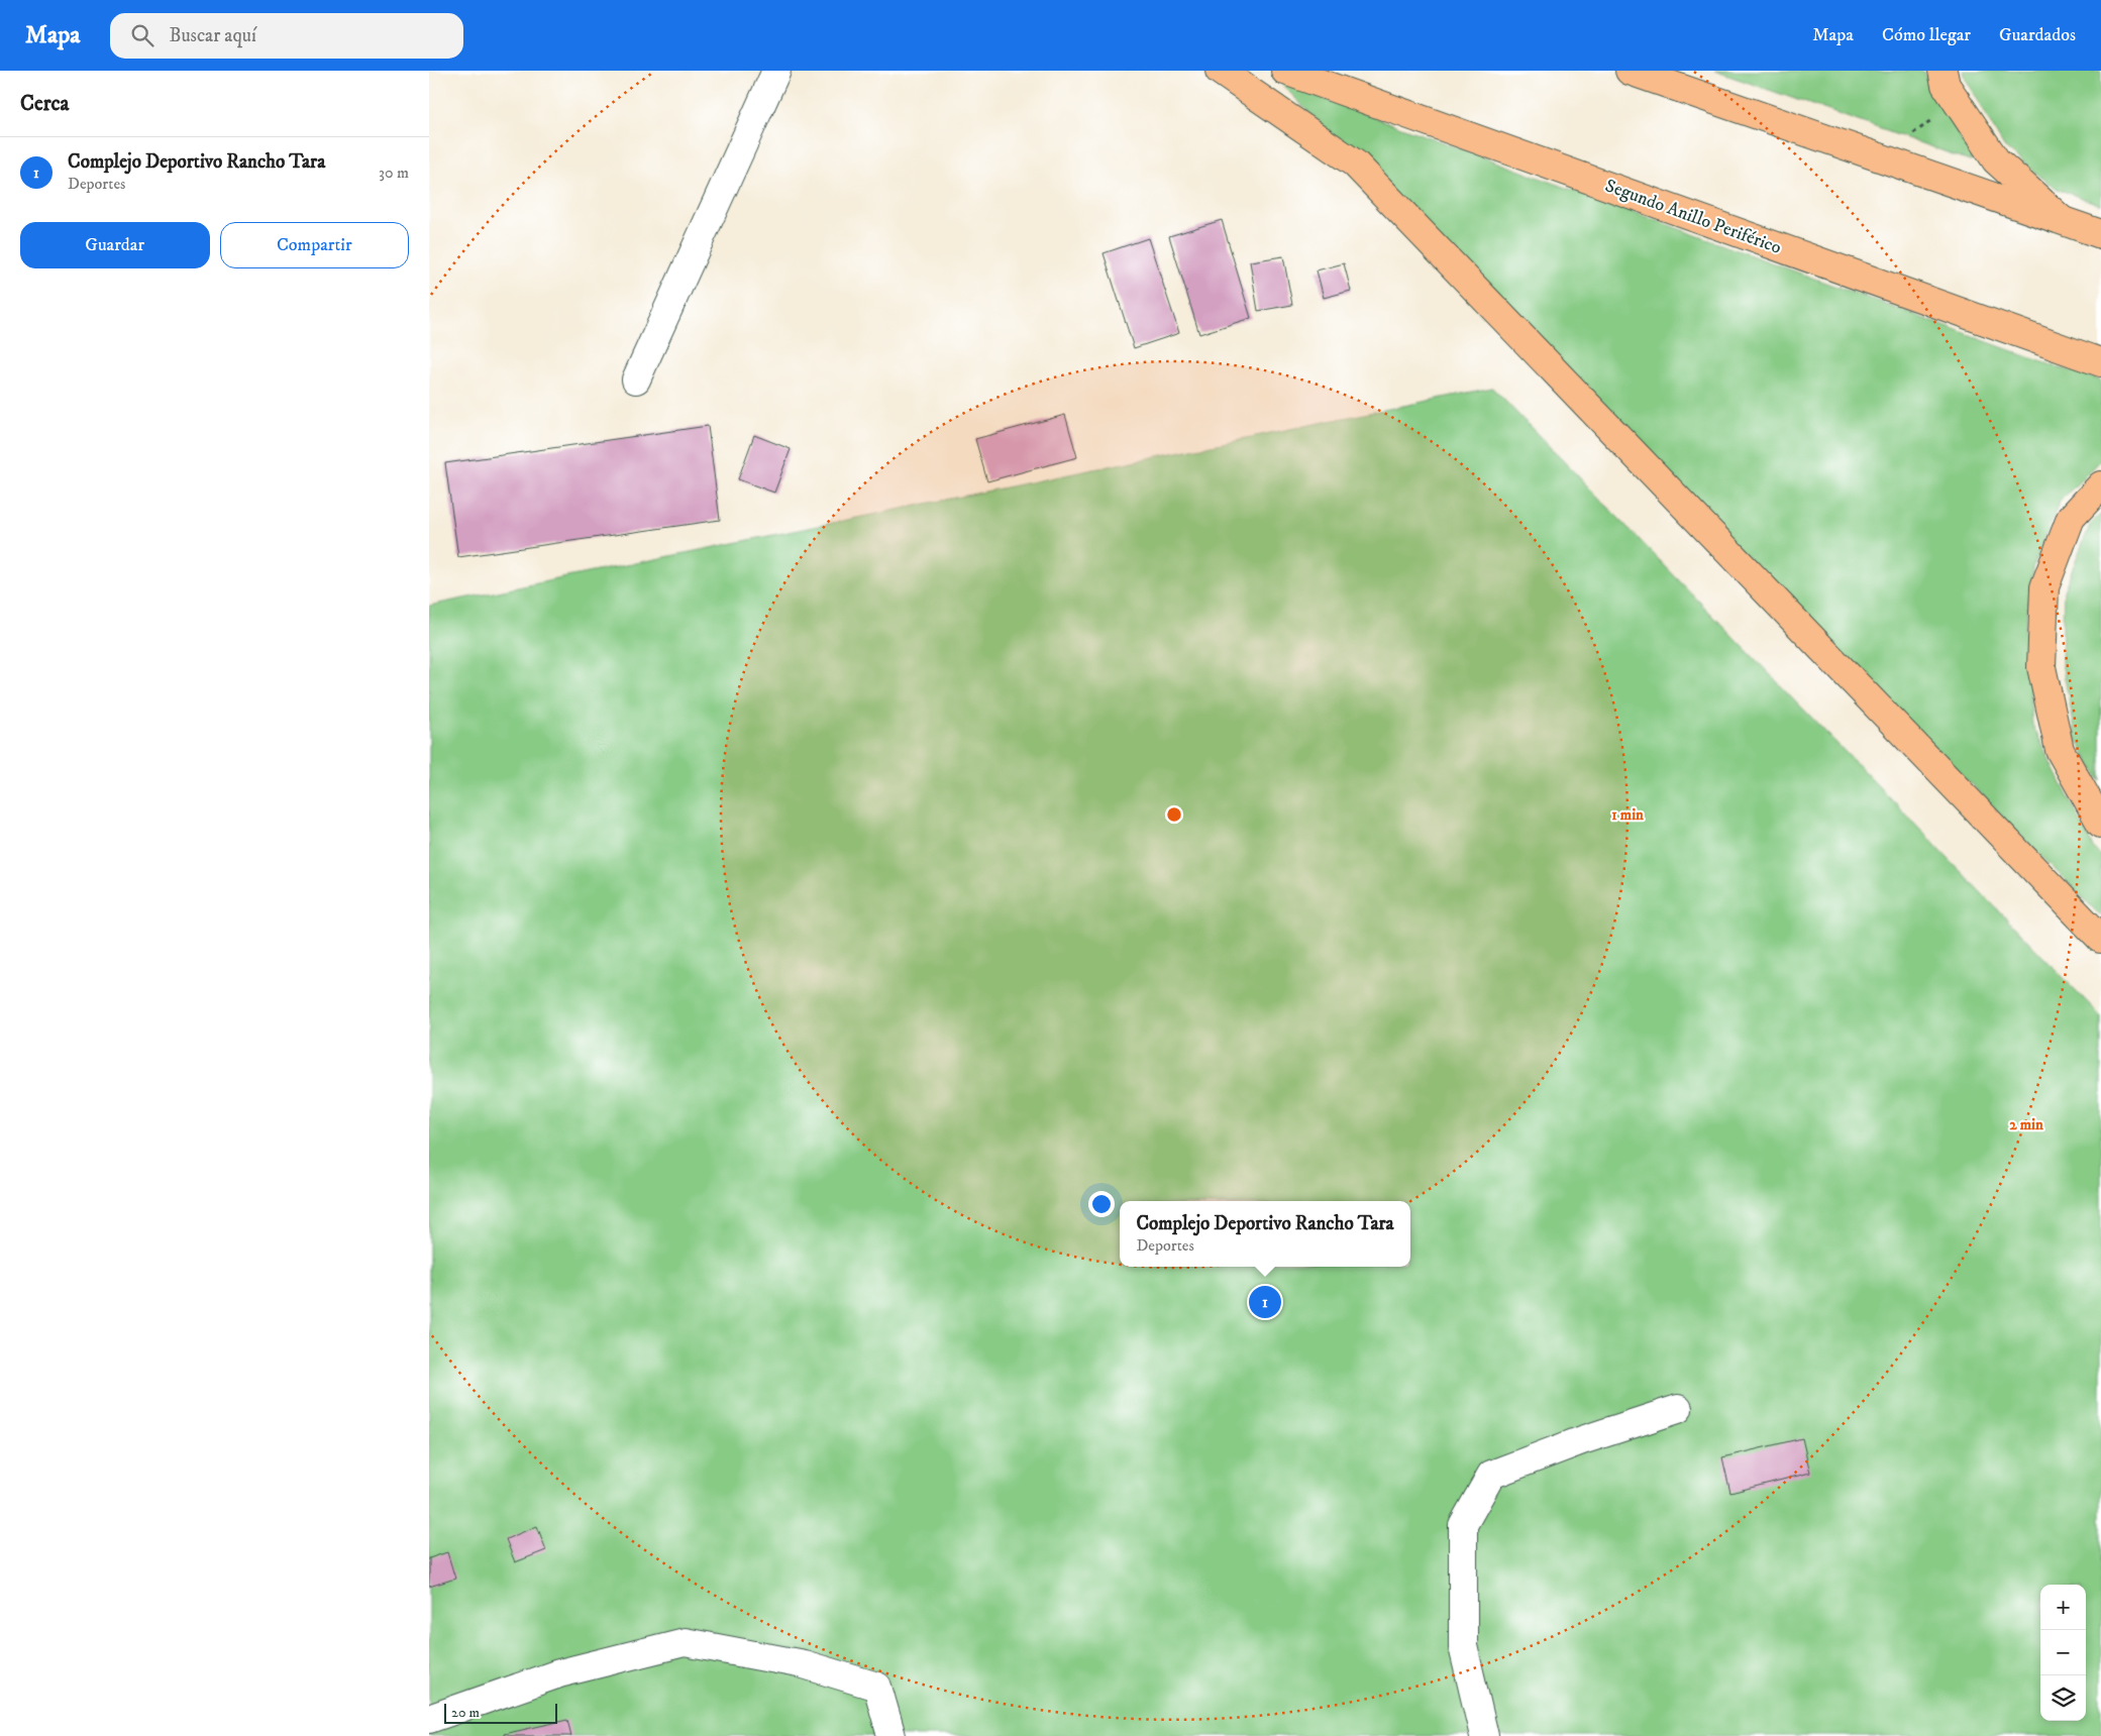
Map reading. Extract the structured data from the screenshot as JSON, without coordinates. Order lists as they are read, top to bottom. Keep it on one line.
{"streets":{"main road":["Segundo Anillo Periférico"]},"scale_bar":"20 m","page":{"header":"Mapa","search":"Buscar aquí","nav":["Mapa","Cómo llegar","Guardados"],"heading":"Cerca","list":[{"mark":"1","name":"Complejo Deportivo Rancho Tara","note":"Deportes","value":"30 m"}],"buttons":["Guardar","Compartir"],"popup":["Complejo Deportivo Rancho Tara","Deportes"],"pins":"1","map_buttons":["+","−"],"scale":"20 m"},"rings":["1 min","2 min"]}
